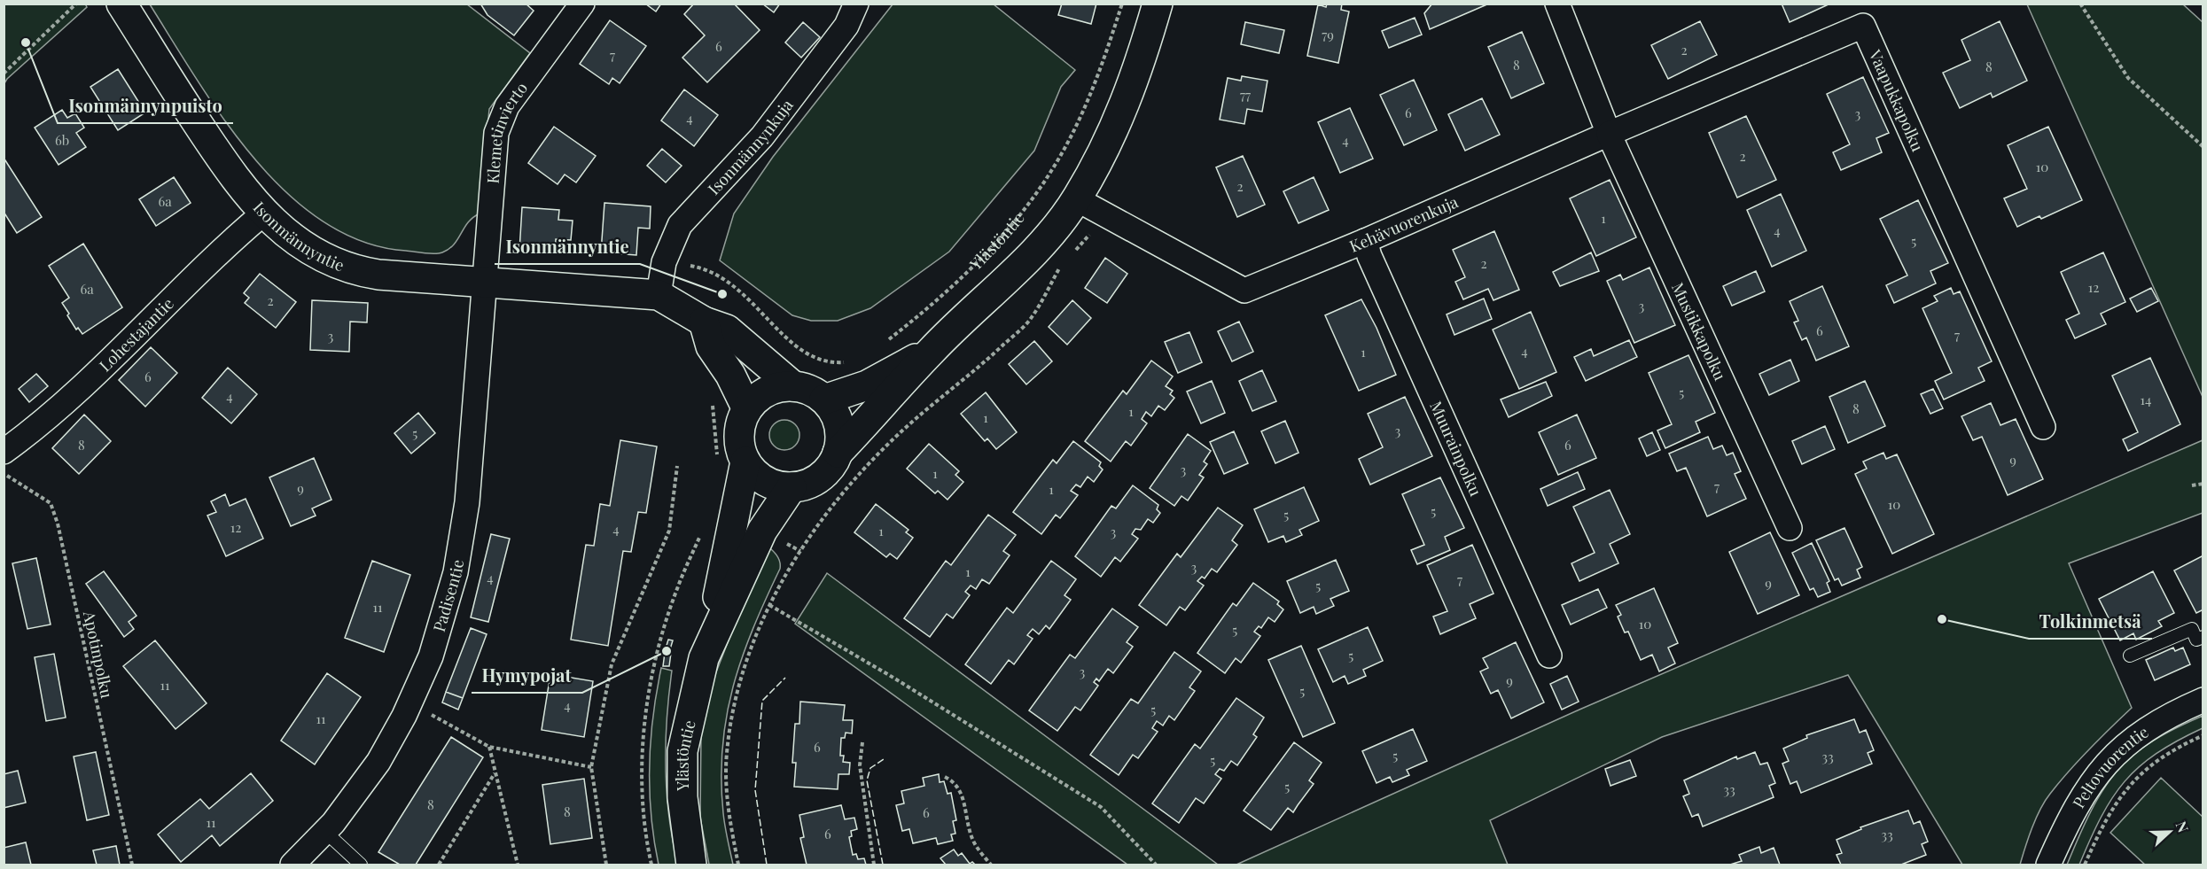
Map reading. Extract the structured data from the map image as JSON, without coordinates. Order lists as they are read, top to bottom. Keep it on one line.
{"streets":{"main road":["Isonmännyntie","Ylästöntie"],"street":["Vaapukkapolku","Klemetinvierto","Isonmännynkuja","Kehävuorenkuja","Mustikkapolku","Lohestajantie","Muurainpolku","Padisentie","Peltovuorentie"],"path":["Apotinpolku"]},"crossings":[["Vaapukkapolku","Kehävuorenkuja"],["Vaapukkapolku","Mustikkapolku"],["Klemetinvierto","Isonmännyntie"],["Klemetinvierto","Padisentie"],["Isonmännynkuja","Isonmännyntie"],["Kehävuorenkuja","Mustikkapolku"],["Kehävuorenkuja","Muurainpolku"],["Isonmännyntie","Ylästöntie"],["Isonmännyntie","Lohestajantie"],["Isonmännyntie","Padisentie"]],"places":["Isonmännynpuisto","Isonmännyntie","Tolkinmetsä","Hymypojat"],"house_numbers":["79","6","2","7","8","8","77","6","3","4","6b","4","2","10","2","6a","1","4","5","2","12","6a","2","3","6","7","3","4","1","6","5","4","14","8","1","1","3","5","8","6","9","3","1","7","9","1","10","5","5","12","4","1","3","3","1","4","7","9","5","11","10","5","5","3","9","11","5","4","5","11","6","5","33","5","5","33","8","8","6","11","6","33"],"north":"right"}
